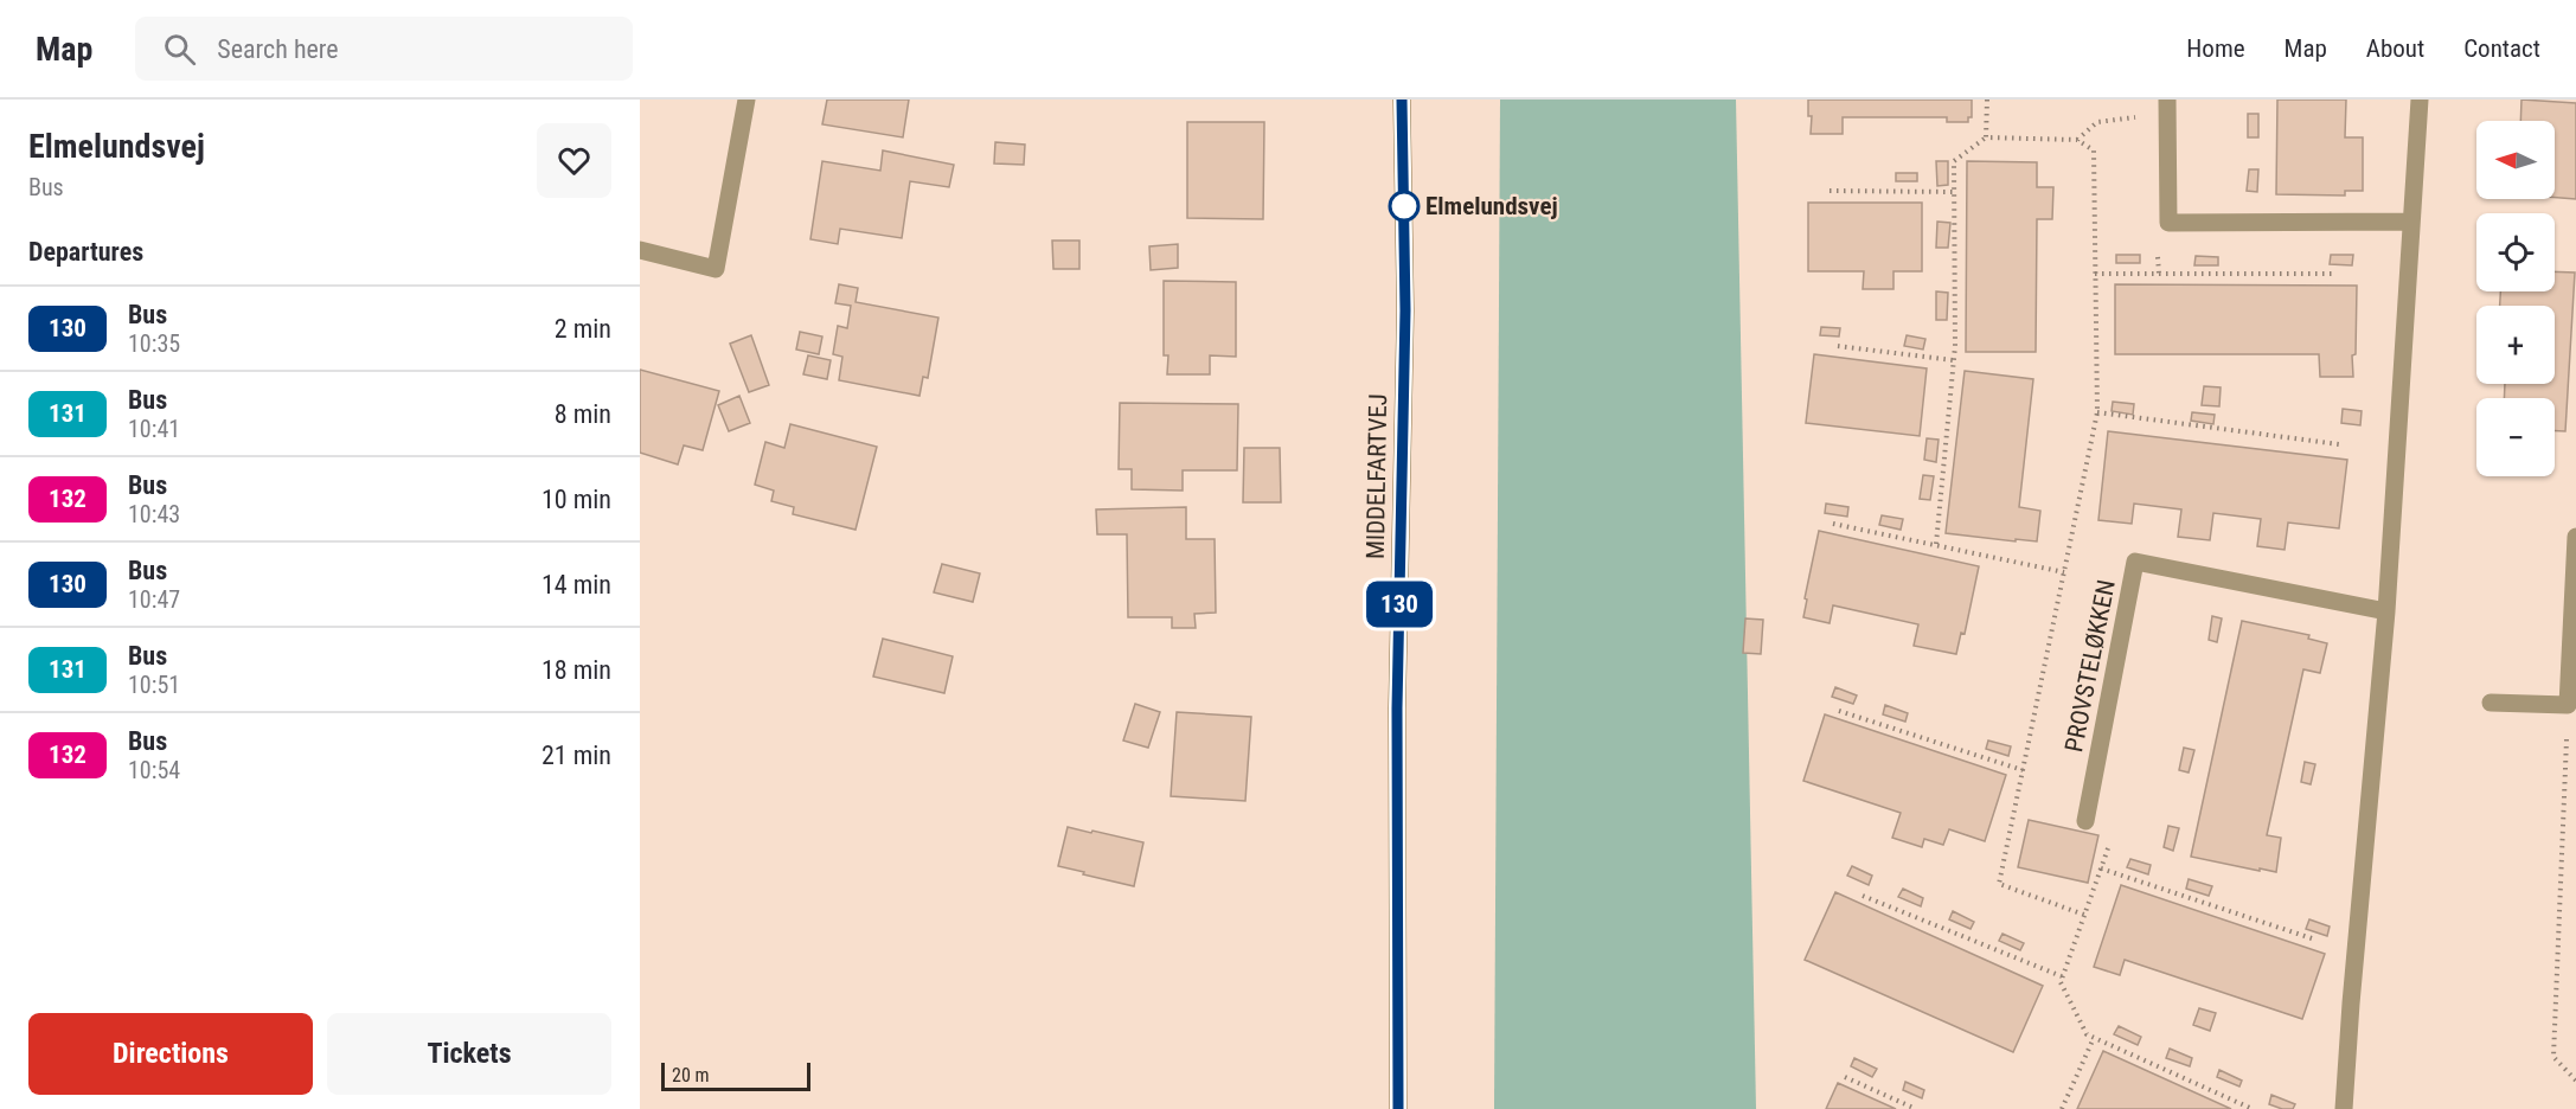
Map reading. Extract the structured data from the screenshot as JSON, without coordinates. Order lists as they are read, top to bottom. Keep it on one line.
{"streets":{"main road":["MIDDELFARTVEJ"],"street":["PROVSTELØKKEN"]},"places":["Elmelundsvej"],"lines":["bus line 130"],"scale_bar":"20 m","north":"left","page":{"header":"Map","search":"Search here","nav":["Home","Map","About","Contact"],"heading":[["Elmelundsvej","Bus"],"Departures"],"on_map":"130","map_buttons":["+","−"],"list":[{"mark":"130","name":"Bus","note":"10:35","value":"2 min"},{"mark":"131","name":"Bus","note":"10:41","value":"8 min"},{"mark":"132","name":"Bus","note":"10:43","value":"10 min"},{"mark":"130","name":"Bus","note":"10:47","value":"14 min"},{"mark":"131","name":"Bus","note":"10:51","value":"18 min"},{"mark":"132","name":"Bus","note":"10:54","value":"21 min"}],"buttons":["Directions","Tickets"],"scale":"20 m"}}
